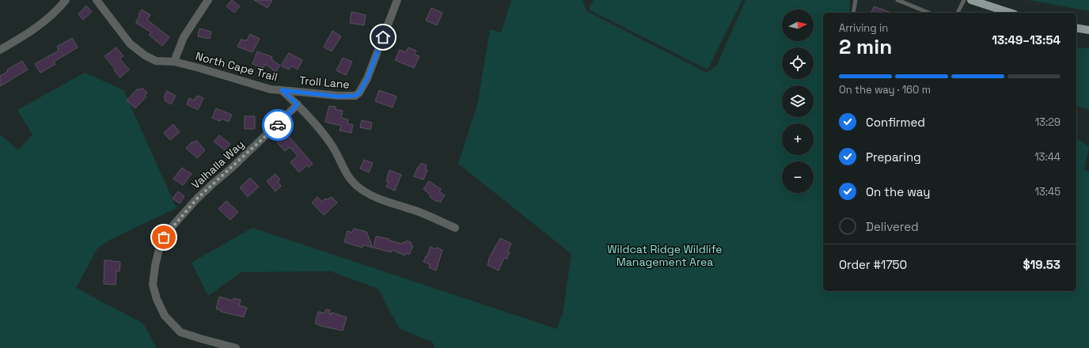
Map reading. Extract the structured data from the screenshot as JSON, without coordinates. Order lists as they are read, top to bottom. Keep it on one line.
{"streets":{"street":["North Cape Trail","Troll Lane","Valhalla Way"]},"crossings":[["North Cape Trail","Troll Lane"],["North Cape Trail","Valhalla Way"]],"parks":["Wildcat Ridge Wildlife Management Area"],"north":"right","page":{"map_buttons":["+","−"],"heading":["2 min","Arriving in","13:49–13:54"],"panel":["Order #1750","$19.53"],"bar":"On the way · 160 m","list":[["Confirmed","13:29"],["Preparing","13:44"],["On the way","13:45"],"Delivered"]}}
